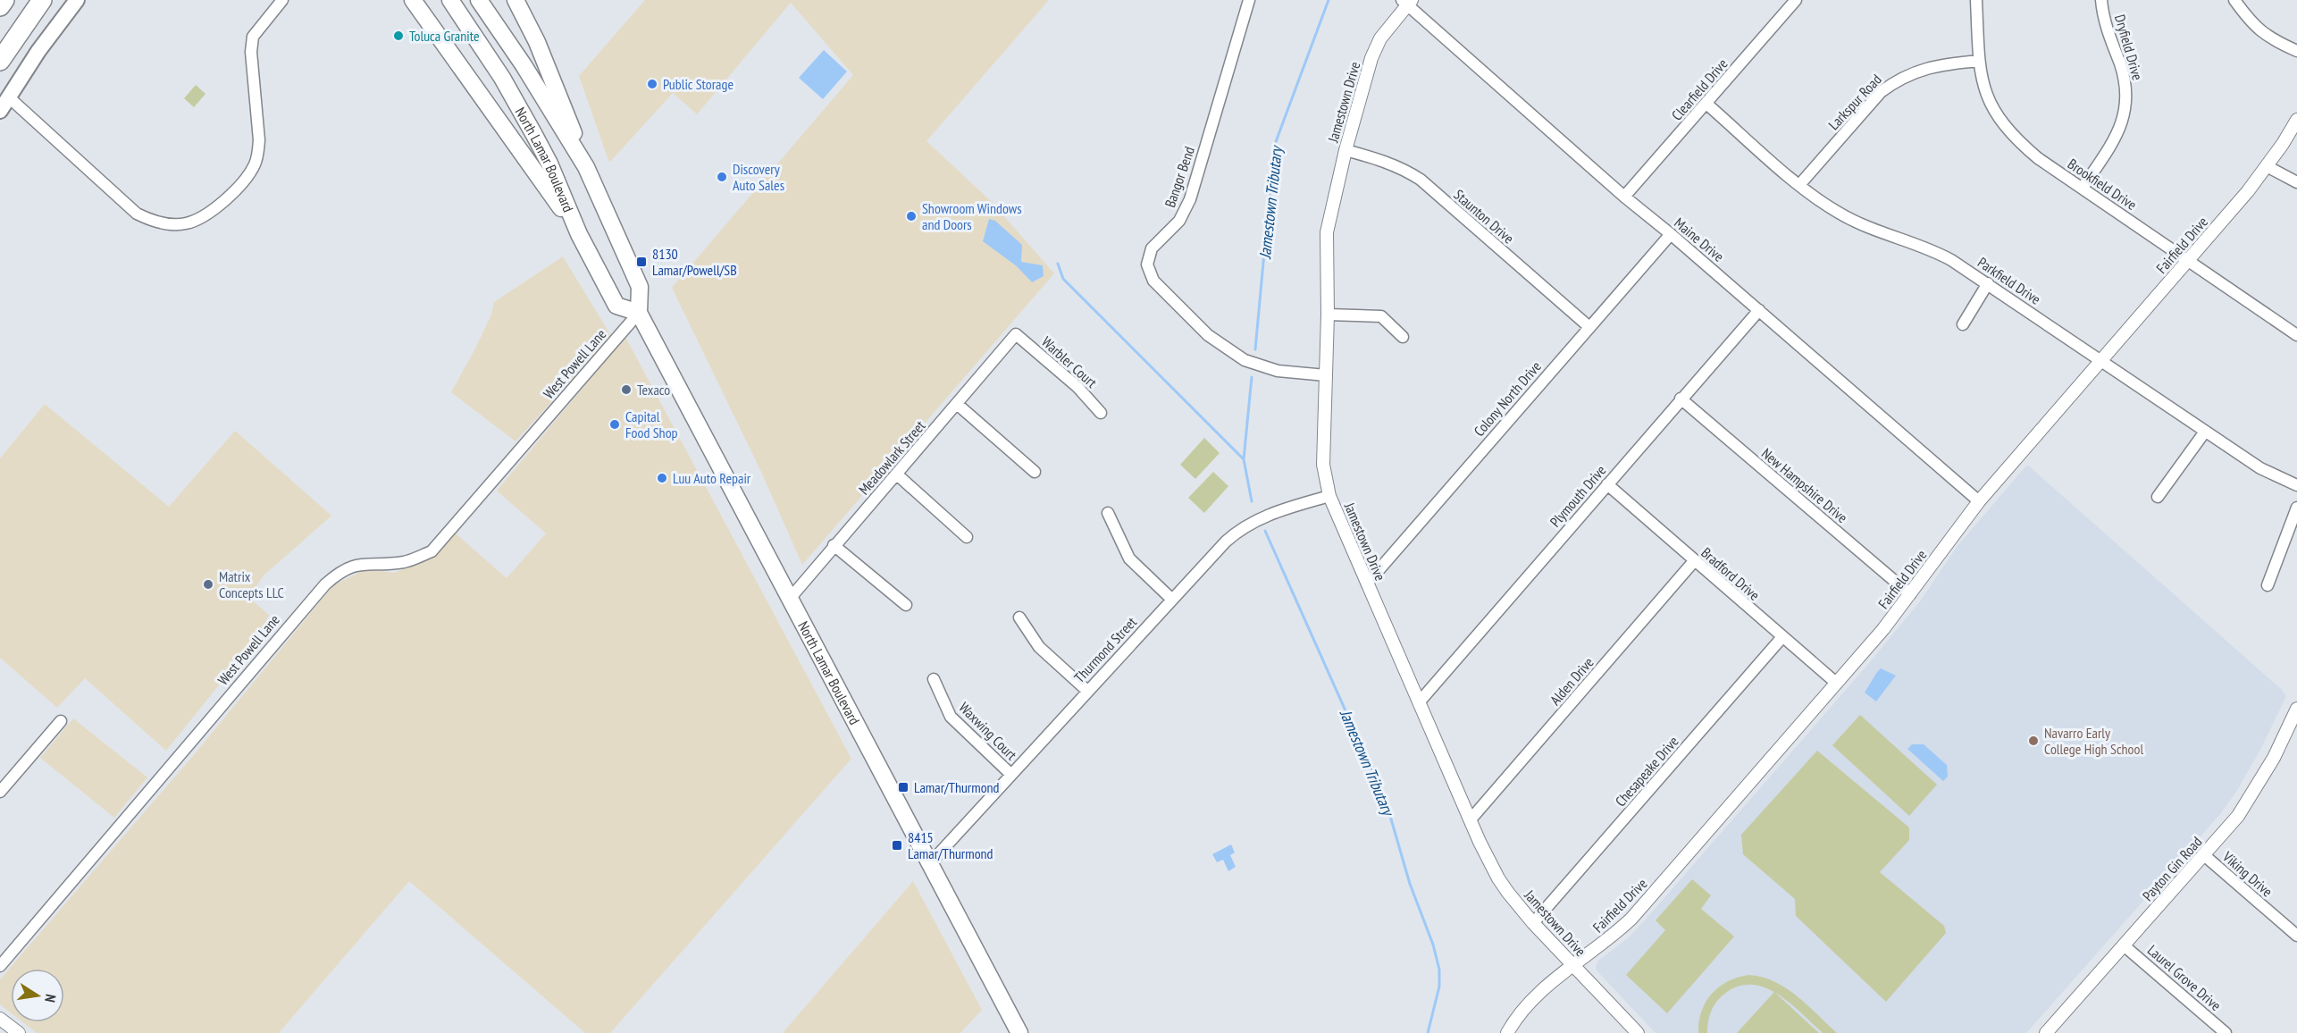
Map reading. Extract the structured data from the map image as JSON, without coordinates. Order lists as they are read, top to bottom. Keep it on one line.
{"streets":{"main road":["North Lamar Boulevard"],"street":["Dryfield Drive","Clearfield Drive","Jamestown Drive","Larkspur Road","Bangor Bend","Brookfield Drive","Staunton Drive","Maine Drive","Fairfield Drive","Parkfield Drive","Warbler Court","West Powell Lane","Colony North Drive","Meadowlark Street","New Hampshire Drive","Plymouth Drive","Bradford Drive","Thurmond Street","Alden Drive","Waxwing Court","Chesapeake Drive","Payton Gin Road","Viking Drive","Laurel Grove Drive"]},"crossings":[["Dryfield Drive","Brookfield Drive"],["Clearfield Drive","Maine Drive"],["Clearfield Drive","Parkfield Drive"],["Jamestown Drive","Bangor Bend"],["Jamestown Drive","Staunton Drive"],["Jamestown Drive","Maine Drive"],["Jamestown Drive","Fairfield Drive"],["Jamestown Drive","Colony North Drive"],["Jamestown Drive","Plymouth Drive"],["Jamestown Drive","Thurmond Street"],["Jamestown Drive","Alden Drive"],["Jamestown Drive","Chesapeake Drive"],["Larkspur Road","Brookfield Drive"],["Larkspur Road","Parkfield Drive"],["North Lamar Boulevard","West Powell Lane"],["North Lamar Boulevard","Meadowlark Street"],["North Lamar Boulevard","Thurmond Street"],["Brookfield Drive","Fairfield Drive"],["Staunton Drive","Colony North Drive"],["Maine Drive","Fairfield Drive"],["Maine Drive","Colony North Drive"],["Maine Drive","Plymouth Drive"],["Fairfield Drive","Parkfield Drive"],["Fairfield Drive","New Hampshire Drive"],["Fairfield Drive","Bradford Drive"],["Warbler Court","Meadowlark Street"],["New Hampshire Drive","Plymouth Drive"],["Plymouth Drive","Bradford Drive"],["Bradford Drive","Alden Drive"],["Bradford Drive","Chesapeake Drive"],["Thurmond Street","Waxwing Court"],["Payton Gin Road","Viking Drive"],["Payton Gin Road","Laurel Grove Drive"]],"water":["Jamestown Tributary"],"places":{"other":["Toluca Granite","Public Storage","Discovery Auto Sales","Showroom Windows and Doors","Texaco","Capital Food Shop","Luu Auto Repair","Matrix Concepts LLC","Navarro Early College High School"],"transit":["8130 Lamar/Powell/SB","Lamar/Thurmond","8415 Lamar/Thurmond"]},"north":"right"}
